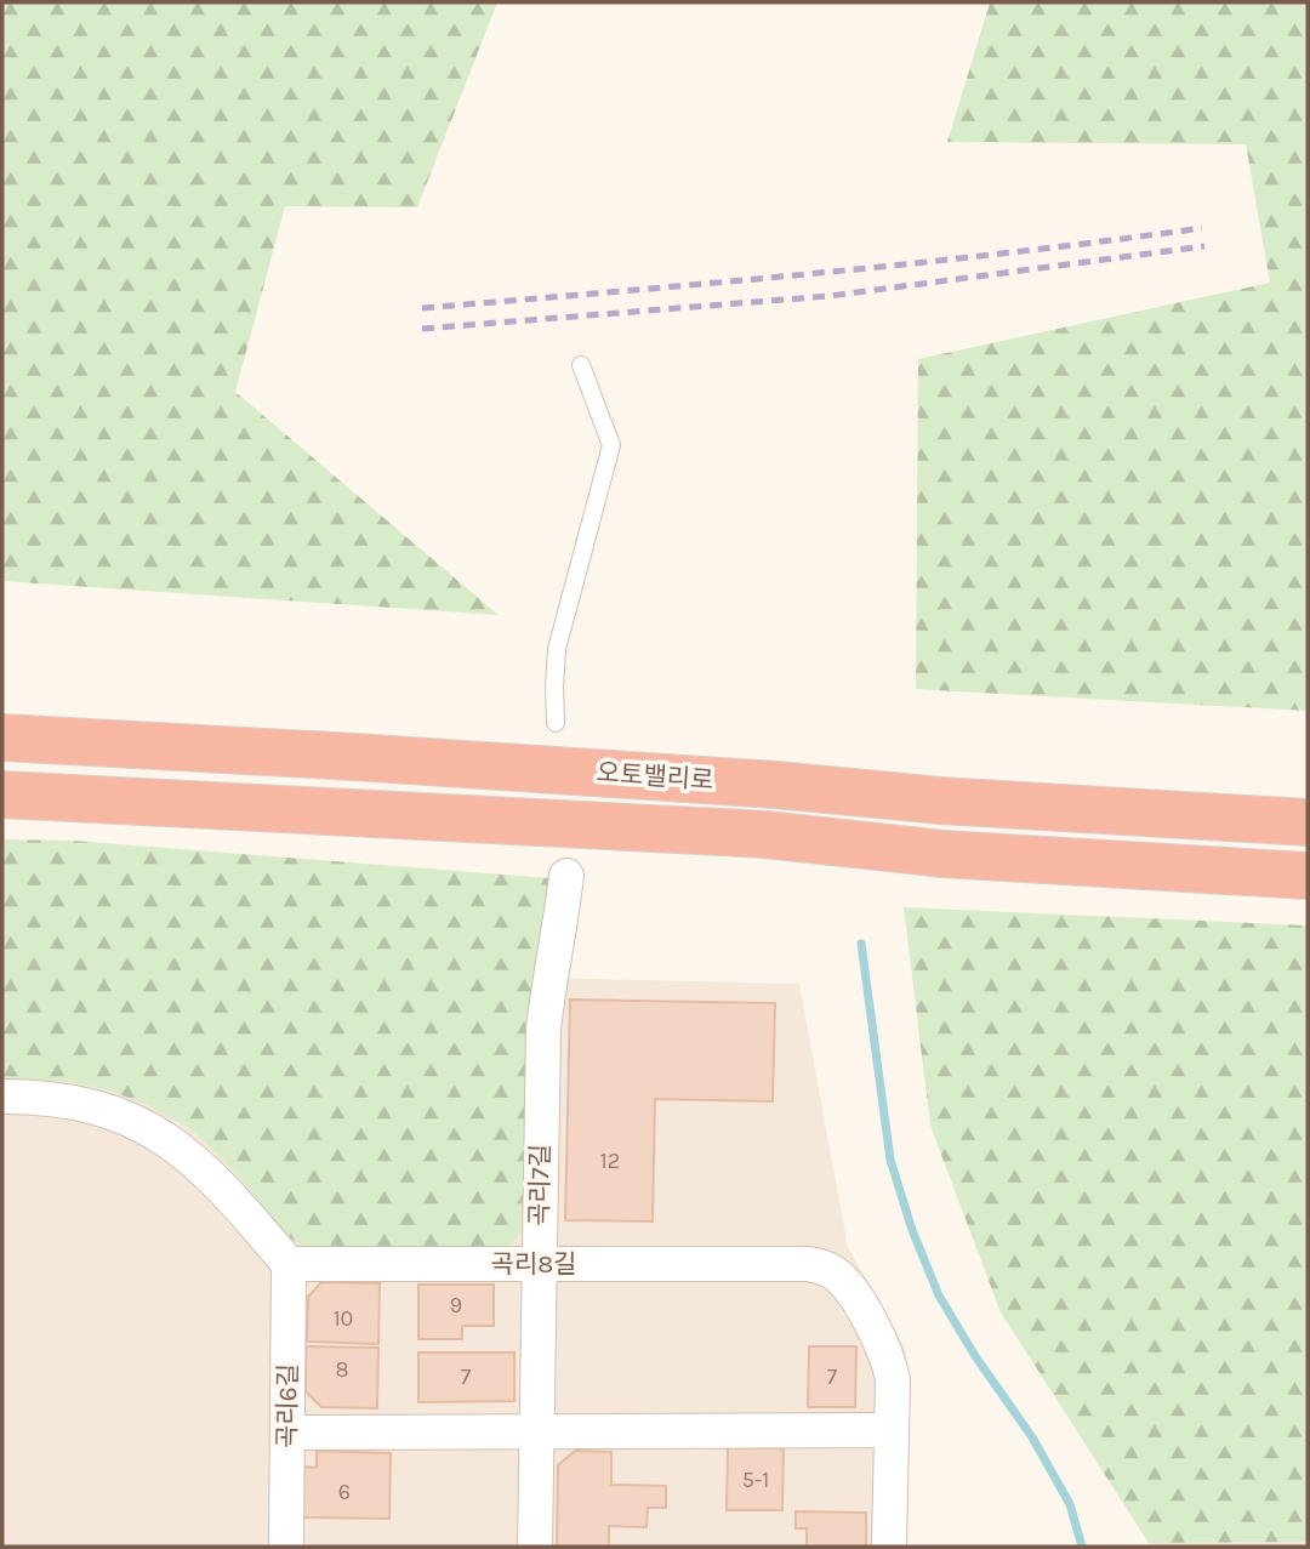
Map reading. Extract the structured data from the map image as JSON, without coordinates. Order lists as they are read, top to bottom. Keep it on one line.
{"streets":{"highway":["오토밸리로"],"street":["곡리7길","곡리8길","곡리6길"]},"crossings":[["곡리7길","곡리8길"],["곡리8길","곡리6길"]],"house_numbers":["12","9","10","8","7","7","5-1","6"]}
